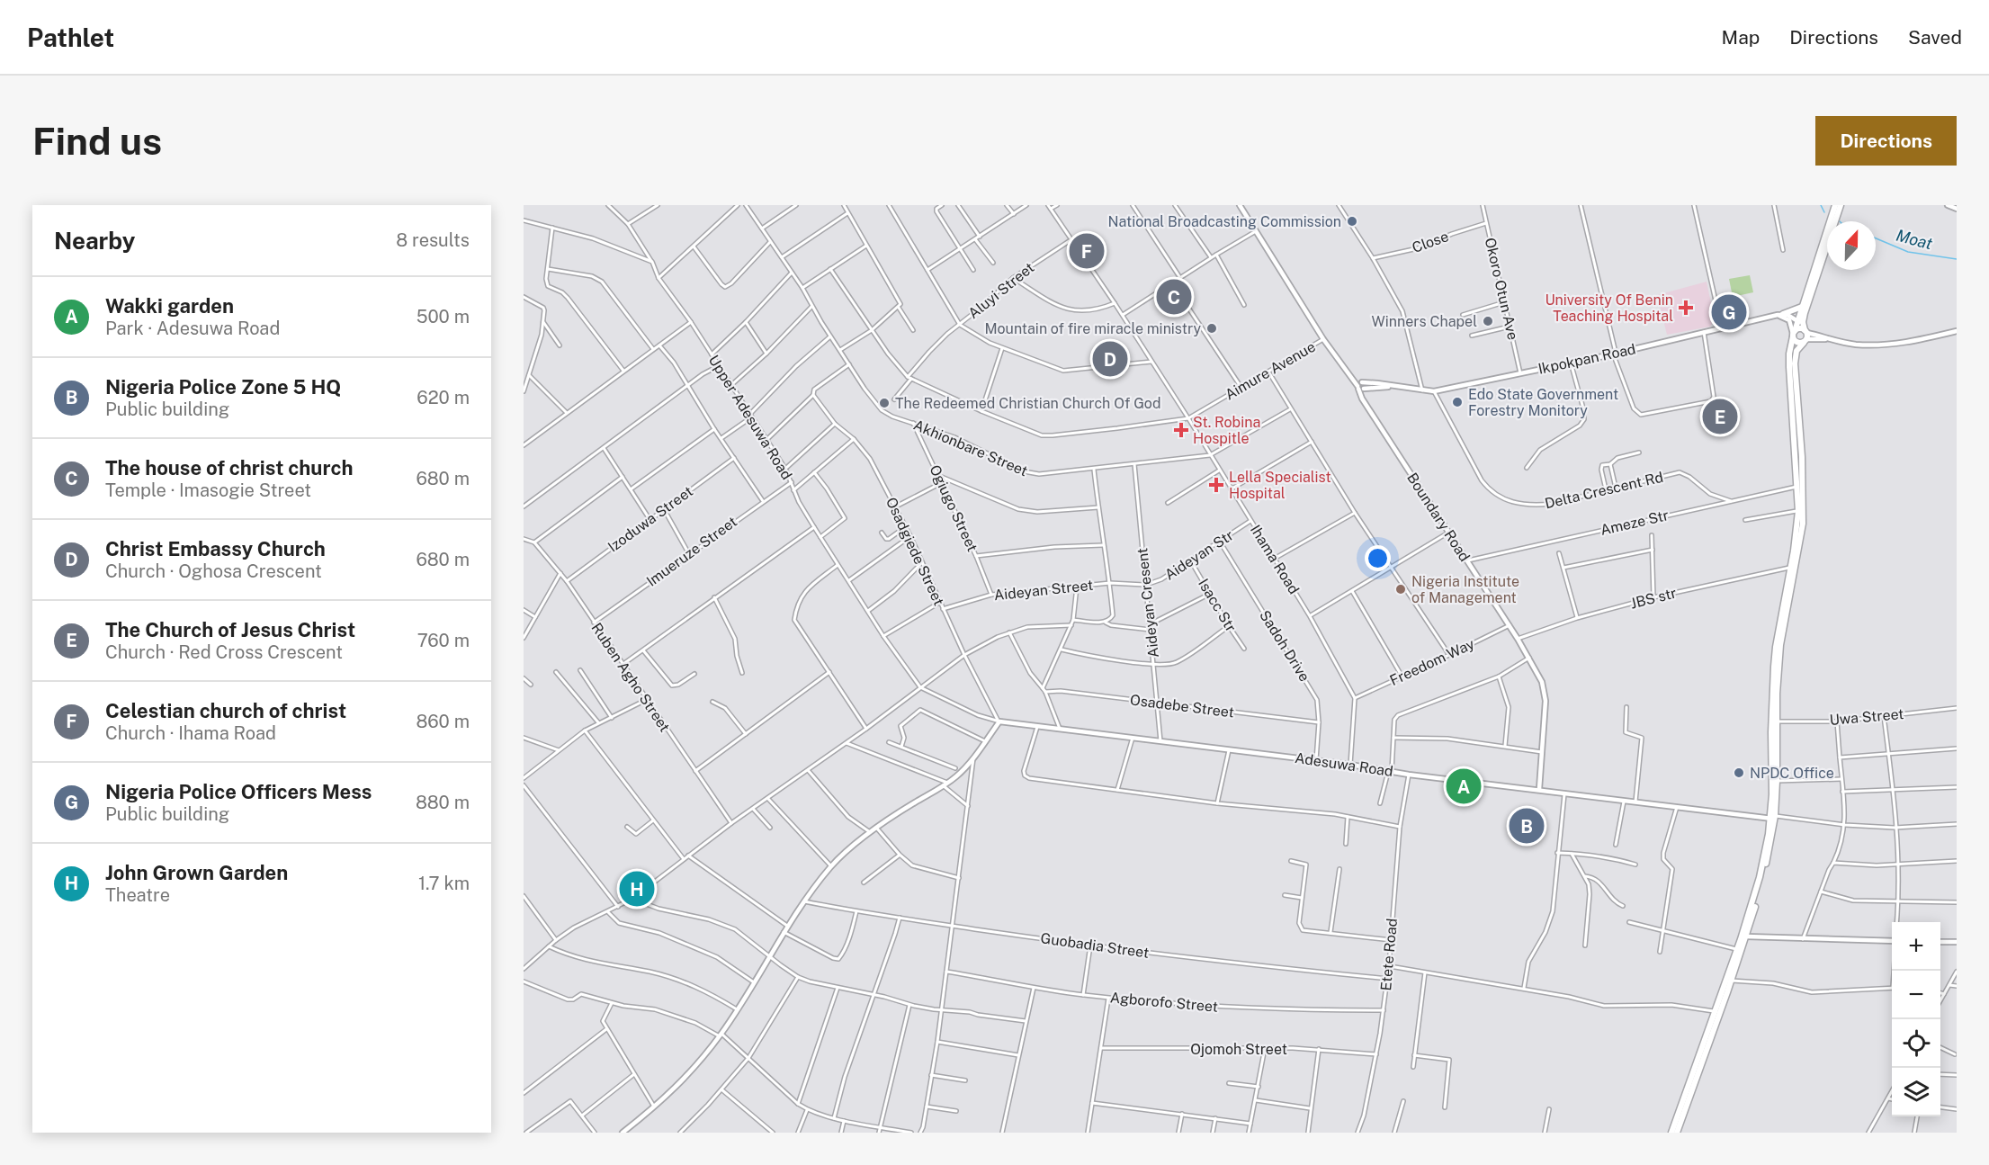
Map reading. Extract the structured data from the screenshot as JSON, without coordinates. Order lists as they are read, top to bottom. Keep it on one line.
{"streets":{"street":["Close","Okoro Otun Ave","Aluyi Street","Ikpokpan Road","Aimure Avenue","Upper Adesuwa Road","Akhionbare Street","Delta Crescent Rd","Ogiugo Street","Boundary Road","Izoduwa Street","Ameze Str","Imueruze Street","Osadgiede Street","Aideyan Str","Ihama Road","Aideyan Street","JBS str","Aideyan Cresent","Isacc Str","Sadoh Drive","Freedom Way","Ruben Agho Street","Osadebe Street","Uwa Street","Adesuwa Road","Guobadia Street","Etete Road","Agborofo Street","Ojomoh Street"]},"crossings":[["Close","Okoro Otun Ave"],["Okoro Otun Ave","Ikpokpan Road"],["Aluyi Street","Ihama Road"],["Ikpokpan Road","Delta Crescent Rd"],["Ikpokpan Road","Boundary Road"],["Aimure Avenue","Boundary Road"],["Aimure Avenue","Ihama Road"],["Upper Adesuwa Road","Imueruze Street"],["Upper Adesuwa Road","Adesuwa Road"],["Akhionbare Street","Ogiugo Street"],["Akhionbare Street","Ihama Road"],["Akhionbare Street","Aideyan Cresent"],["Delta Crescent Rd","Ameze Str"],["Ogiugo Street","Aideyan Street"],["Boundary Road","Ameze Str"],["Boundary Road","JBS str"],["Boundary Road","Freedom Way"],["Boundary Road","Adesuwa Road"],["Izoduwa Street","Ruben Agho Street"],["Imueruze Street","Ruben Agho Street"],["Osadgiede Street","Aideyan Street"],["Osadgiede Street","Adesuwa Road"],["Aideyan Str","Ihama Road"],["Aideyan Str","Aideyan Street"],["Aideyan Str","Aideyan Cresent"],["Aideyan Str","Isacc Str"],["Aideyan Str","Sadoh Drive"],["Ihama Road","Freedom Way"],["Aideyan Street","Aideyan Cresent"],["Aideyan Cresent","Osadebe Street"],["Aideyan Cresent","Adesuwa Road"],["Sadoh Drive","Osadebe Street"],["Sadoh Drive","Adesuwa Road"],["Adesuwa Road","Etete Road"],["Guobadia Street","Etete Road"],["Etete Road","Agborofo Street"],["Etete Road","Ojomoh Street"]],"water":["Moat"],"places":{"other":["National Broadcasting Commission","Winners Chapel","Mountain of fire miracle ministry","Edo State Government Forestry Monitory","The Redeemed Christian Church Of God","Nigeria Institute of Management","NPDC Office"],"health":["University Of Benin Teaching Hospital","St. Robina Hospitle","Lella Specialist Hospital"]},"north":"top","page":{"header":"Pathlet","nav":["Map","Directions","Saved"],"buttons":"Directions","title":"Find us","heading":["Nearby","8 results"],"pins":["F","C","G","D","E","A","B","H"],"list":[{"mark":"A","name":"Wakki garden","note":"Park · Adesuwa Road","value":"500 m"},{"mark":"B","name":"Nigeria Police Zone 5 HQ","note":"Public building","value":"620 m"},{"mark":"C","name":"The house of christ church","note":"Temple · Imasogie Street","value":"680 m"},{"mark":"D","name":"Christ Embassy Church","note":"Church · Oghosa Crescent","value":"680 m"},{"mark":"E","name":"The Church of Jesus Christ","note":"Church · Red Cross Crescent","value":"760 m"},{"mark":"F","name":"Celestian church of christ","note":"Church · Ihama Road","value":"860 m"},{"mark":"G","name":"Nigeria Police Officers Mess","note":"Public building","value":"880 m"},{"mark":"H","name":"John Grown Garden","note":"Theatre","value":"1.7 km"}],"map_buttons":["+","−"]}}
